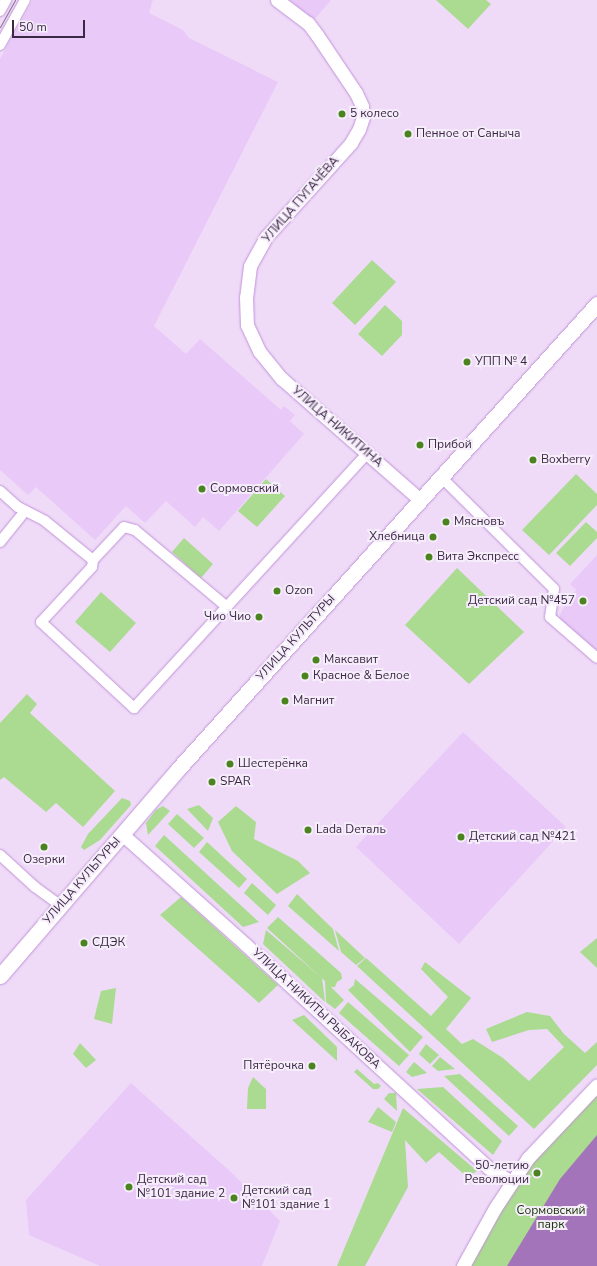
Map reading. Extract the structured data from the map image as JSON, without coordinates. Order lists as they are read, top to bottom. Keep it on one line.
{"streets":{"main road":["УЛИЦА КУЛЬТУРЫ"],"street":["УЛИЦА ПУГАЧЁВА","УЛИЦА НИКИТИНА","УЛИЦА НИКИТЫ РЫБАКОВА"]},"crossings":[["УЛИЦА ПУГАЧЁВА","УЛИЦА НИКИТИНА"],["УЛИЦА НИКИТИНА","УЛИЦА КУЛЬТУРЫ"],["УЛИЦА КУЛЬТУРЫ","УЛИЦА НИКИТЫ РЫБАКОВА"]],"parks":["Сормовский парк"],"places":["5 колесо","Пенное от Саныча","УПП № 4","Прибой","Boxberry","Сормовский","Мясновъ","Хлебница","Вита Экспресс","Ozon","Детский сад №457","Чио Чио","Максавит","Красное & Белое","Магнит","Шестерёнка","SPAR","Lada Dеталь","Детский сад №421","Озерки","СДЭК","Пятёрочка","50-летию Революции","Детский сад №101 здание 2","Детский сад №101 здание 1"],"scale_bar":"50 m"}
